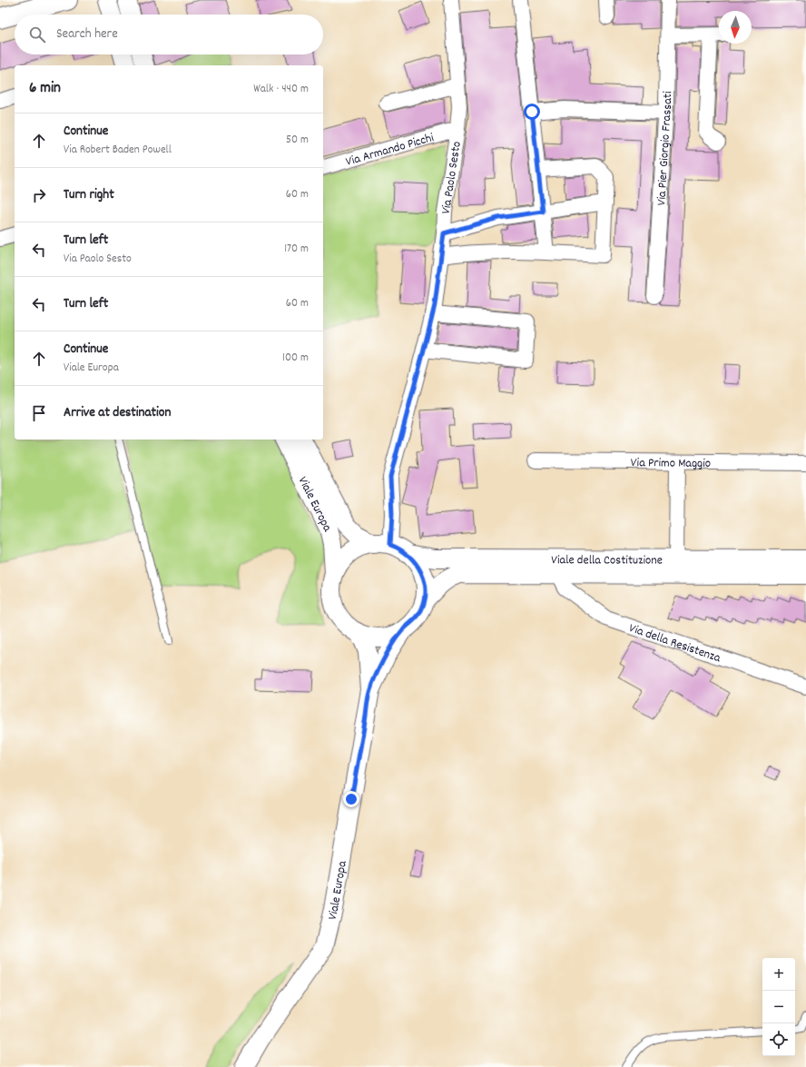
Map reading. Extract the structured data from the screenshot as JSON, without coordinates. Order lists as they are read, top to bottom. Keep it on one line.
{"streets":{"street":["Via Armando Picchi","Via Pier Giorgio Frassati","Via Paolo Sesto","Via Primo Maggio","Viale Europa","Viale della Costituzione","Via della Resistenza"]},"crossings":[["Via Armando Picchi","Via Paolo Sesto"],["Via Paolo Sesto","Viale Europa"],["Via Paolo Sesto","Viale della Costituzione"],["Viale Europa","Viale della Costituzione"],["Viale della Costituzione","Via della Resistenza"]],"north":"bottom","page":{"search":"Search here","heading":["6 min","Walk · 440 m"],"list":[["Continue","Via Robert Baden Powell","50 m"],["Turn right","60 m"],["Turn left","Via Paolo Sesto","170 m"],["Turn left","60 m"],["Continue","Viale Europa","100 m"],"Arrive at destination"],"map_buttons":["+","−"]}}
